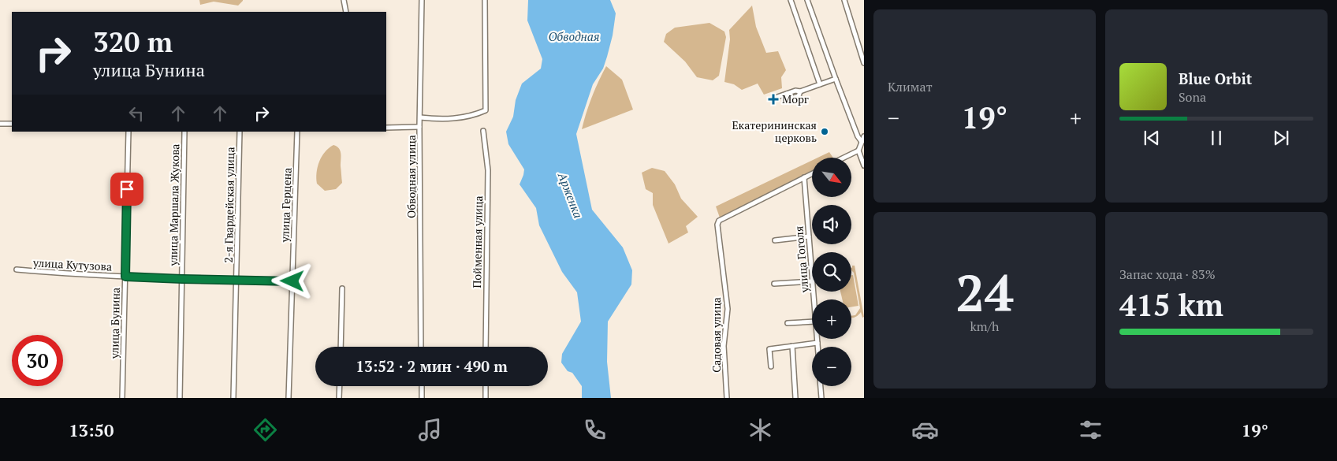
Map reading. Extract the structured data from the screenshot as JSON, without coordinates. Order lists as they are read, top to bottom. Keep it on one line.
{"streets":{"street":["Обводная улица","улица Маршала Жукова","2-я Гвардейская улица","улица Герцена","Пойменная улица","улица Гоголя","улица Кутузова","улица Бунина","Садовая улица"]},"crossings":[["улица Маршала Жукова","улица Кутузова"],["2-я Гвардейская улица","улица Кутузова"],["улица Герцена","улица Кутузова"],["улица Гоголя","Садовая улица"],["улица Кутузова","улица Бунина"]],"water":["Обводная","Арженка"],"places":{"health":["Морг"],"other":["Екатерининская церковь"]},"north":"bottom right","page":{"tile":["Климат",["24","km/h"],["Запас хода · 83%","415 km"]],"turn":["320 m","улица Бунина"],"song":["Blue Orbit","Sona"],"heat":["−","19°","+"],"map_buttons":["+","−"],"limit":"30","trip":"13:52 · 2 мин · 490 m","tabs":["13:50","19°"]}}
